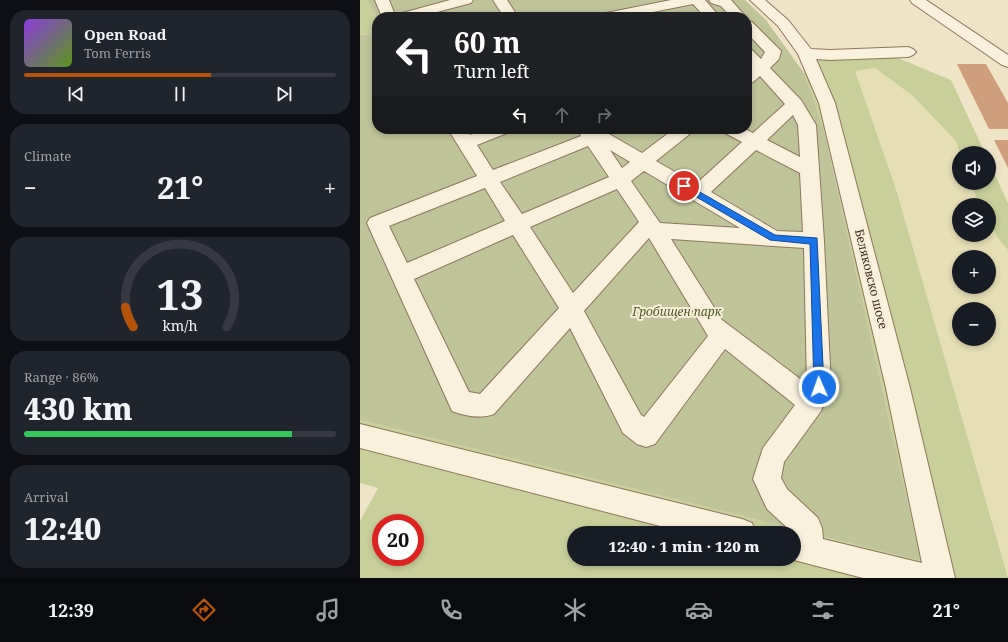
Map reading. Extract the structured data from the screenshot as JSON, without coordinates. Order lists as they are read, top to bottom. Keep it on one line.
{"streets":{"street":["Беляковско шосе"]},"parks":["Гробищен парк"],"page":{"turn":["60 m","Turn left"],"song":["Open Road","Tom Ferris"],"tile":["Climate",["Range · 86%","430 km"],["Arrival","12:40"]],"map_buttons":["+","−"],"heat":["−","21°","+"],"limit":"20","trip":"12:40 · 1 min · 120 m","tabs":["12:39","21°"],"gauge":["13","km/h"]}}
